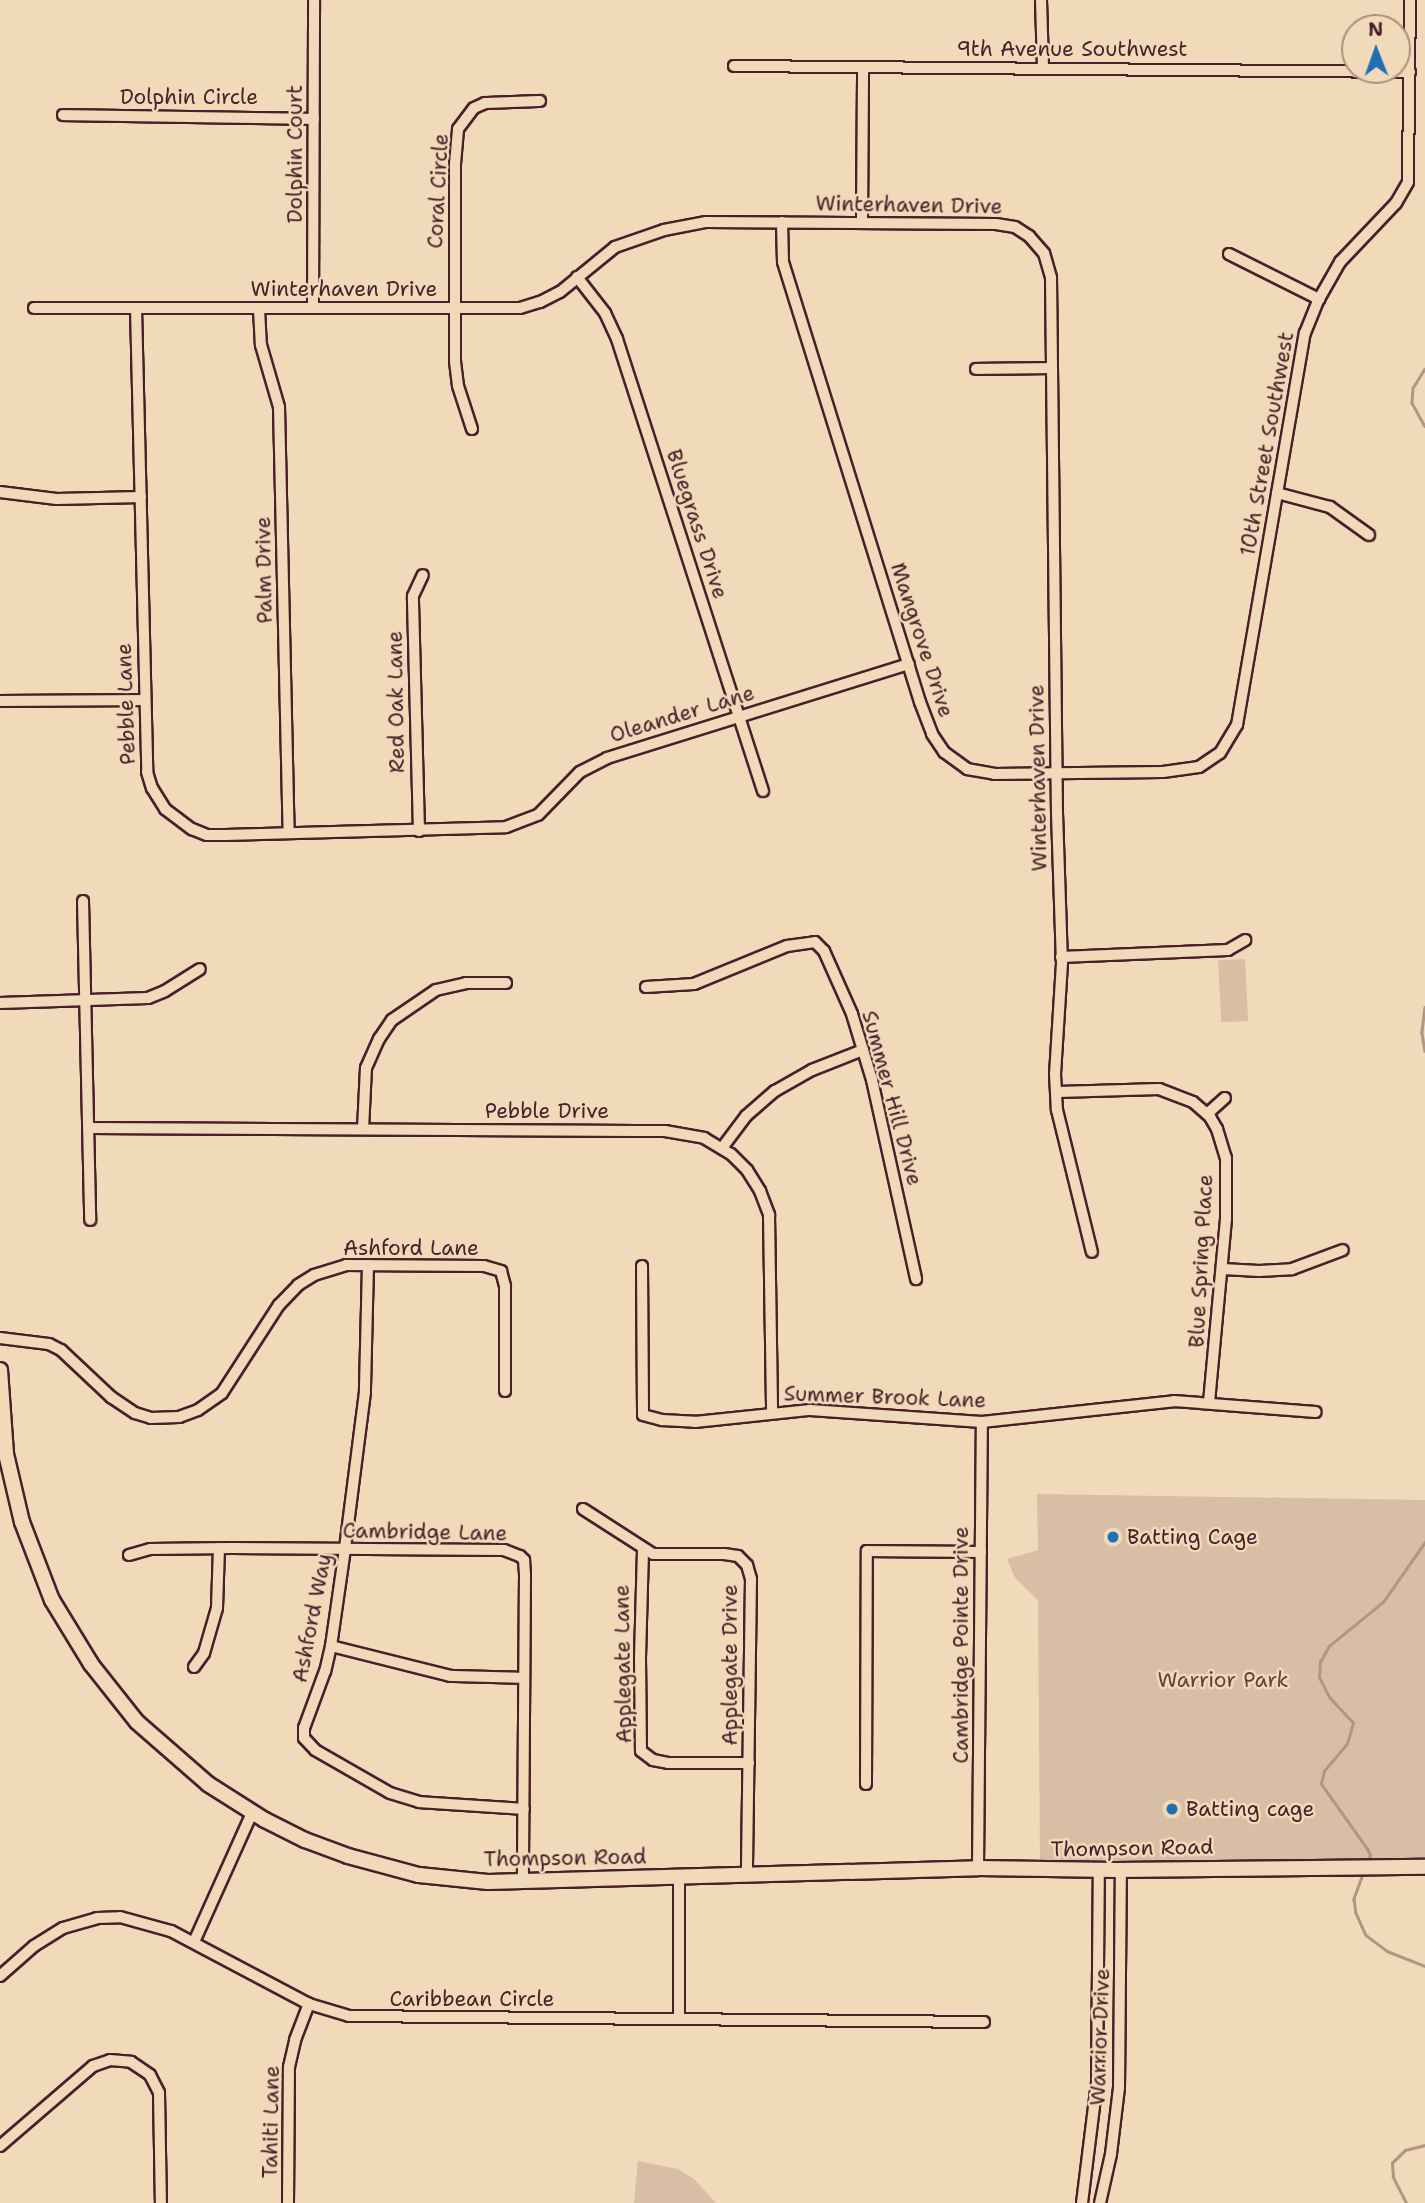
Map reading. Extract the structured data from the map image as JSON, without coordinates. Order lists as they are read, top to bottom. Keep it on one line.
{"streets":{"street":["9th Avenue Southwest","Dolphin Circle","Dolphin Court","Coral Circle","Winterhaven Drive","10th Street Southwest","Bluegrass Drive","Palm Drive","Mangrove Drive","Red Oak Lane","Pebble Lane","Oleander Lane","Summer Hill Drive","Pebble Drive","Ashford Lane","Blue Spring Place","Summer Brook Lane","Cambridge Lane","Ashford Way","Cambridge Pointe Drive","Applegate Lane","Applegate Drive","Thompson Road","Caribbean Circle","Warrior Drive","Tahiti Lane"]},"crossings":[["Dolphin Circle","Dolphin Court"],["Dolphin Court","Winterhaven Drive"],["Coral Circle","Winterhaven Drive"],["Winterhaven Drive","Bluegrass Drive"],["Winterhaven Drive","Palm Drive"],["Winterhaven Drive","Mangrove Drive"],["Winterhaven Drive","Pebble Lane"],["Winterhaven Drive","Blue Spring Place"],["10th Street Southwest","Mangrove Drive"],["Bluegrass Drive","Oleander Lane"],["Palm Drive","Pebble Lane"],["Mangrove Drive","Oleander Lane"],["Red Oak Lane","Pebble Lane"],["Pebble Lane","Oleander Lane"],["Pebble Drive","Summer Brook Lane"],["Ashford Lane","Ashford Way"],["Blue Spring Place","Summer Brook Lane"],["Summer Brook Lane","Cambridge Pointe Drive"],["Cambridge Lane","Ashford Way"],["Cambridge Lane","Thompson Road"],["Cambridge Pointe Drive","Thompson Road"],["Applegate Lane","Applegate Drive"],["Applegate Drive","Thompson Road"],["Thompson Road","Warrior Drive"],["Caribbean Circle","Tahiti Lane"]],"parks":["Warrior Park"],"places":["Batting Cage","Batting cage"],"north":"top"}
